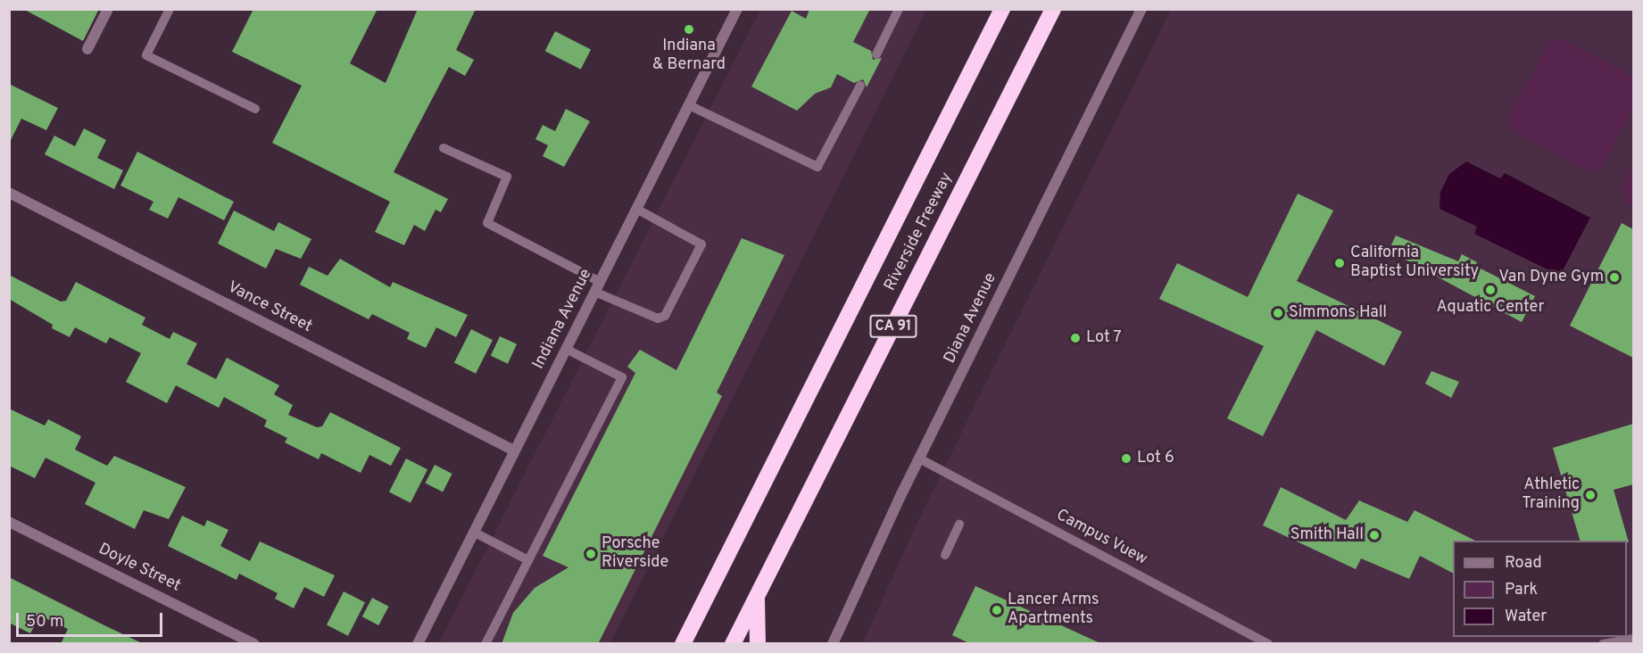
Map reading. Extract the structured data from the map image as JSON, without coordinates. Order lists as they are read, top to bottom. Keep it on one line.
{"streets":{"highway":["Riverside Freeway","CA 91"],"street":["Vance Street","Diana Avenue","Indiana Avenue","Doyle Street"],"lane":["Campus Vuew"]},"crossings":[["Vance Street","Indiana Avenue"],["Diana Avenue","Campus Vuew"]],"places":["Indiana & Bernard","California Baptist University","Van Dyne Gym","Aquatic Center","Simmons Hall","Lot 7","Lot 6","Athletic Training","Smith Hall","Porsche Riverside","Lancer Arms Apartments"],"legend":["Road","Park","Water"],"scale_bar":"50 m"}
